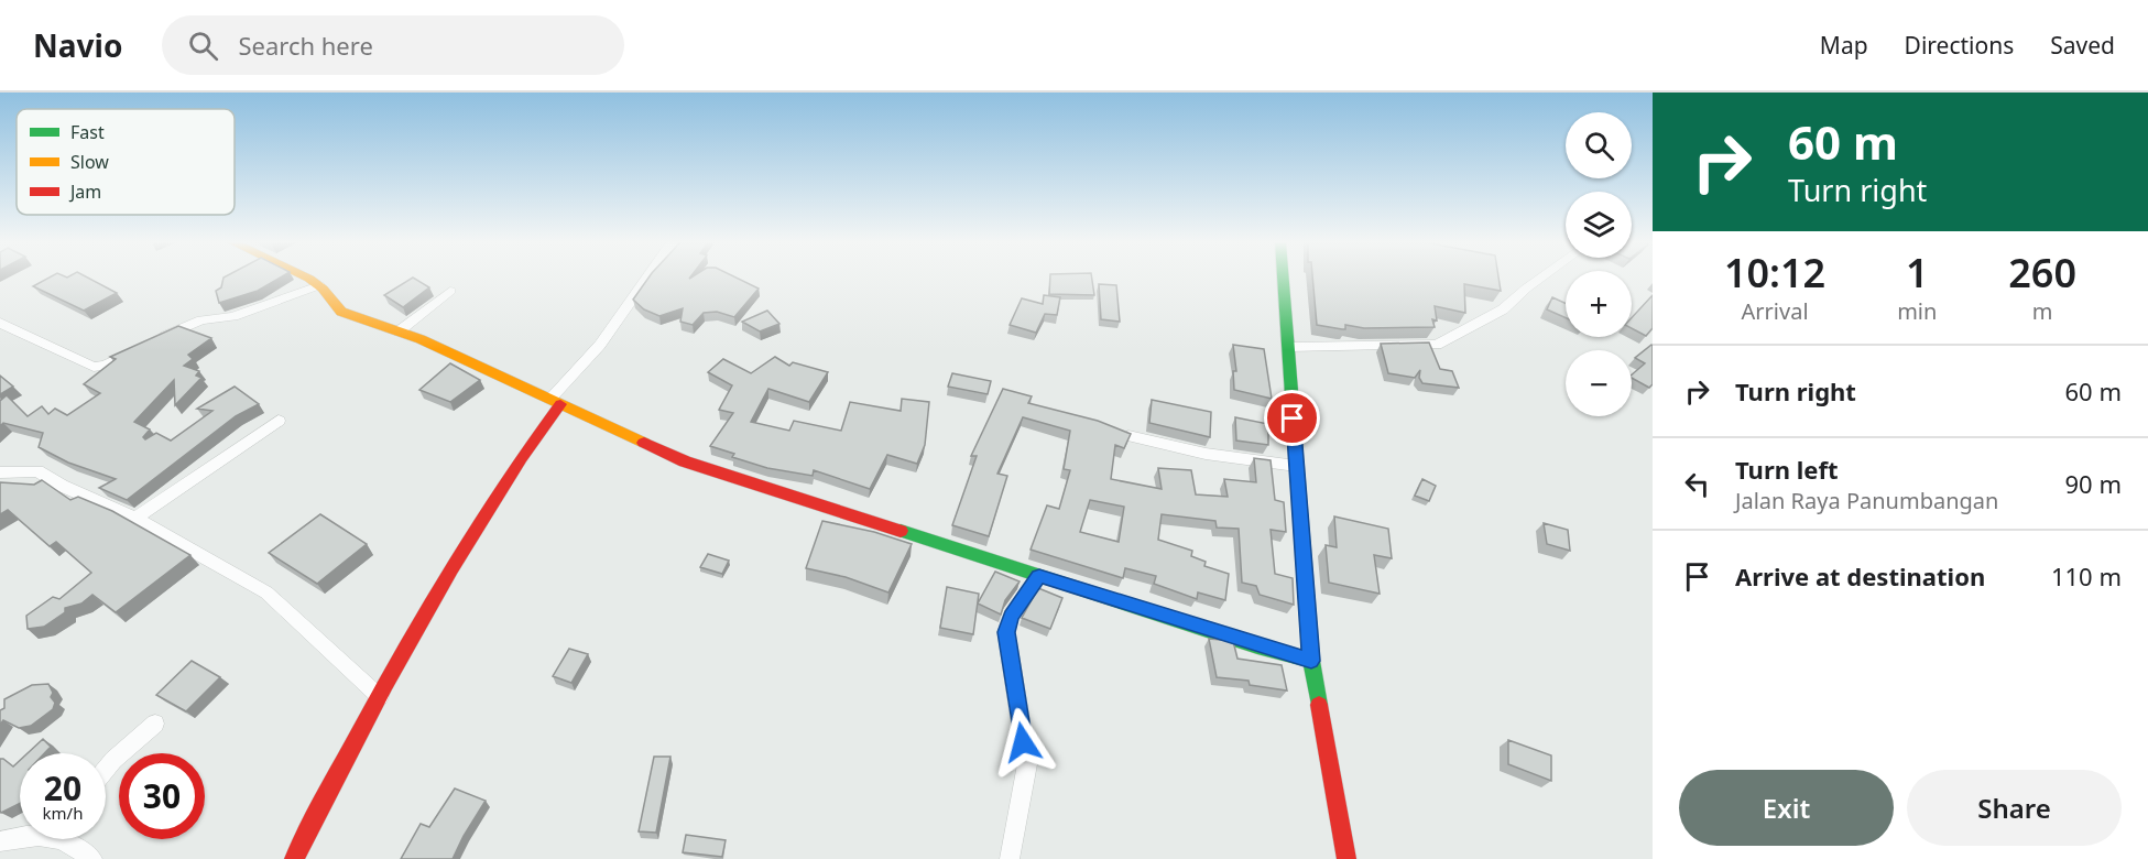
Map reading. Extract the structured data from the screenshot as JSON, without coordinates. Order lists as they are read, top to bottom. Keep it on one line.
{"legend":["Fast","Slow","Jam"],"page":{"header":"Navio","search":"Search here","nav":["Map","Directions","Saved"],"turn":["60 m","Turn right"],"map_buttons":["+","−"],"eta":["10:12","Arrival","1","min","260","m"],"list":[{"name":"Turn right","value":"60 m"},{"name":"Turn left","note":"Jalan Raya Panumbangan","value":"90 m"},{"name":"Arrive at destination","value":"110 m"}],"speed":"20 km/h","limit":"30","buttons":["Exit","Share"]}}
